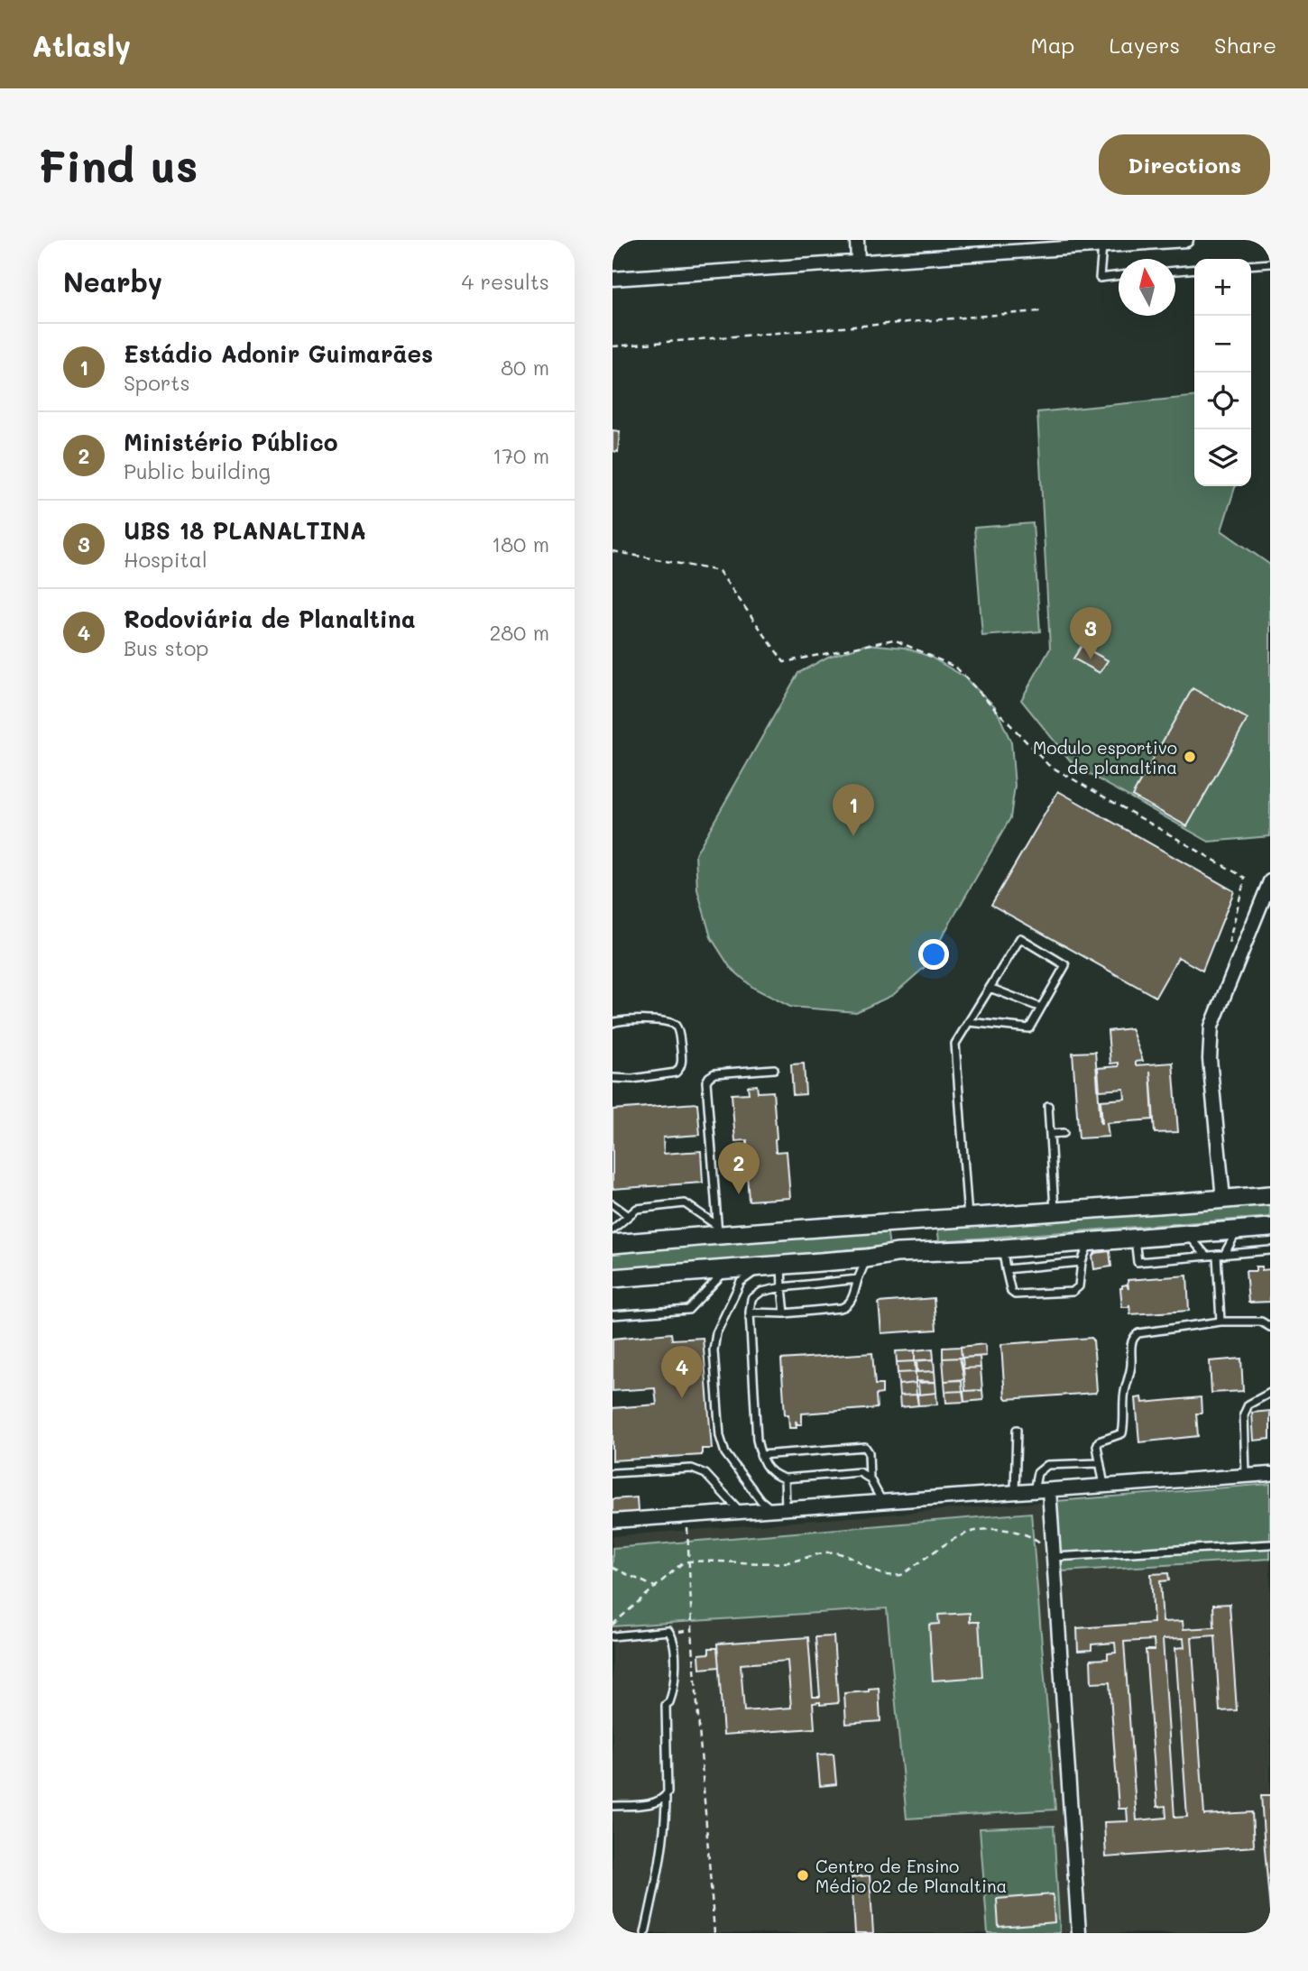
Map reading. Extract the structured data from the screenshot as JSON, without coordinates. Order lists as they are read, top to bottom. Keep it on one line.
{"places":["Modulo esportivo de planaltina","Centro de Ensino Médio 02 de Planaltina"],"north":"top","page":{"header":"Atlasly","nav":["Map","Layers","Share"],"buttons":"Directions","title":"Find us","heading":["Nearby","4 results"],"map_buttons":["+","−"],"list":[{"mark":"1","name":"Estádio Adonir Guimarães","note":"Sports","value":"80 m"},{"mark":"2","name":"Ministério Público","note":"Public building","value":"170 m"},{"mark":"3","name":"UBS 18 PLANALTINA","note":"Hospital","value":"180 m"},{"mark":"4","name":"Rodoviária de Planaltina","note":"Bus stop","value":"280 m"}],"pins":["3","1","2","4"]}}
